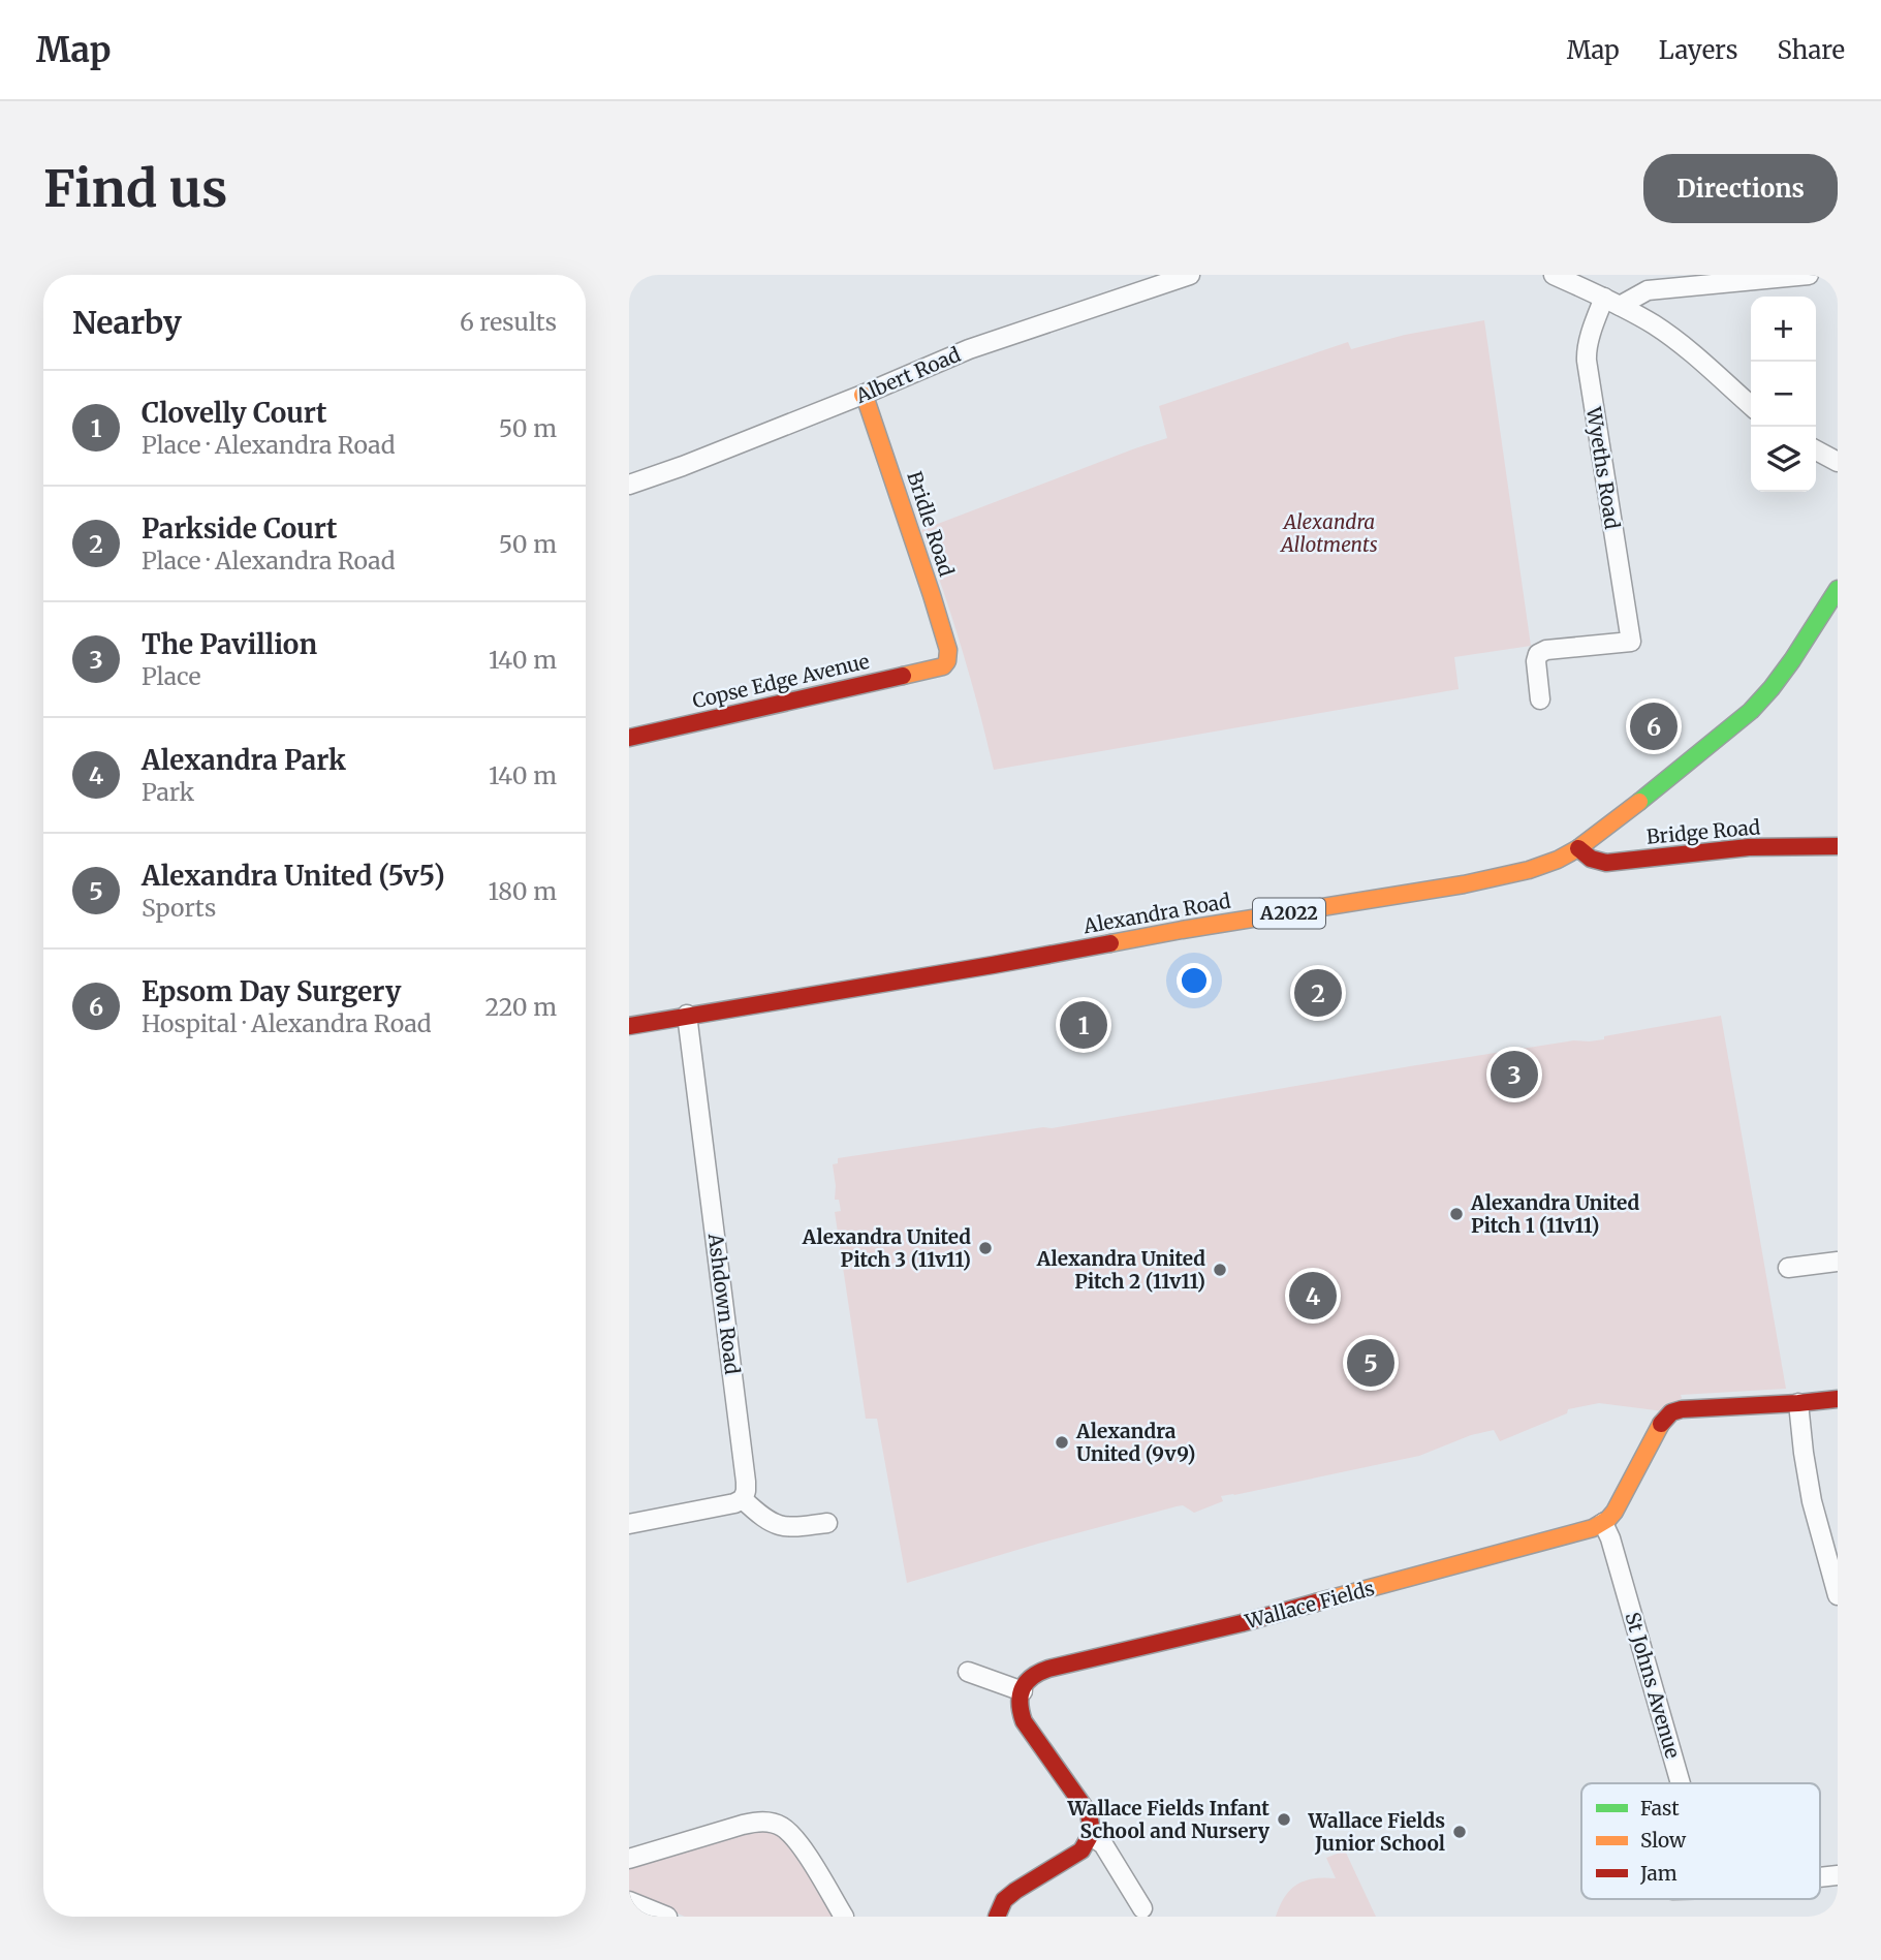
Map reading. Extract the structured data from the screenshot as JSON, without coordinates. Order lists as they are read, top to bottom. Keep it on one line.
{"streets":{"street":["Albert Road","Wyeths Road","Bridle Road","Copse Edge Avenue","Bridge Road","Alexandra Road","A2022","Ashdown Road","Wallace Fields","St Johns Avenue"]},"crossings":[["Albert Road","Bridle Road"],["Bridle Road","Copse Edge Avenue"],["Bridge Road","Alexandra Road"],["Alexandra Road","Ashdown Road"],["Wallace Fields","St Johns Avenue"]],"parks":["Alexandra Allotments"],"places":["Alexandra United Pitch 1 (11v11)","Alexandra United Pitch 3 (11v11)","Alexandra United Pitch 2 (11v11)","Alexandra United (9v9)","Wallace Fields Infant School and Nursery","Wallace Fields Junior School"],"legend":["Fast","Slow","Jam"],"page":{"header":"Map","nav":["Map","Layers","Share"],"buttons":"Directions","title":"Find us","heading":["Nearby","6 results"],"map_buttons":["+","−"],"list":[{"mark":"1","name":"Clovelly Court","note":"Place · Alexandra Road","value":"50 m"},{"mark":"2","name":"Parkside Court","note":"Place · Alexandra Road","value":"50 m"},{"mark":"3","name":"The Pavillion","note":"Place","value":"140 m"},{"mark":"4","name":"Alexandra Park","note":"Park","value":"140 m"},{"mark":"5","name":"Alexandra United (5v5)","note":"Sports","value":"180 m"},{"mark":"6","name":"Epsom Day Surgery","note":"Hospital · Alexandra Road","value":"220 m"}],"pins":["6","2","1","3","4","5"]}}
